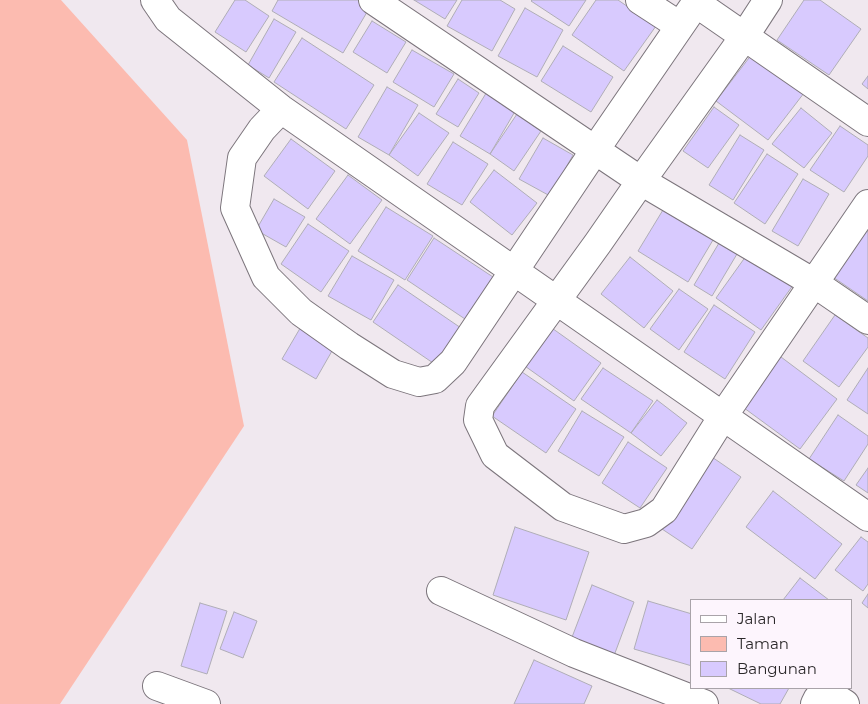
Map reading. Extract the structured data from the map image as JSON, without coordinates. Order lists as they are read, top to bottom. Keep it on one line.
{"legend":["Jalan","Taman","Bangunan"]}
